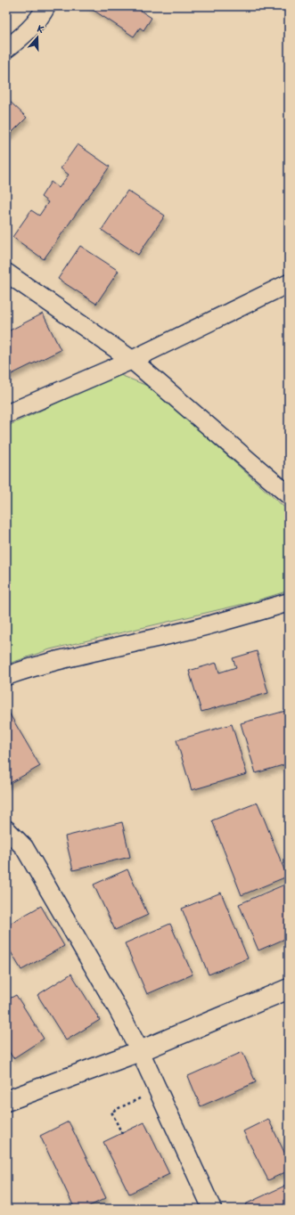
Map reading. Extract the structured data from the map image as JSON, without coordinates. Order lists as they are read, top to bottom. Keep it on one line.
{"north":"top"}
